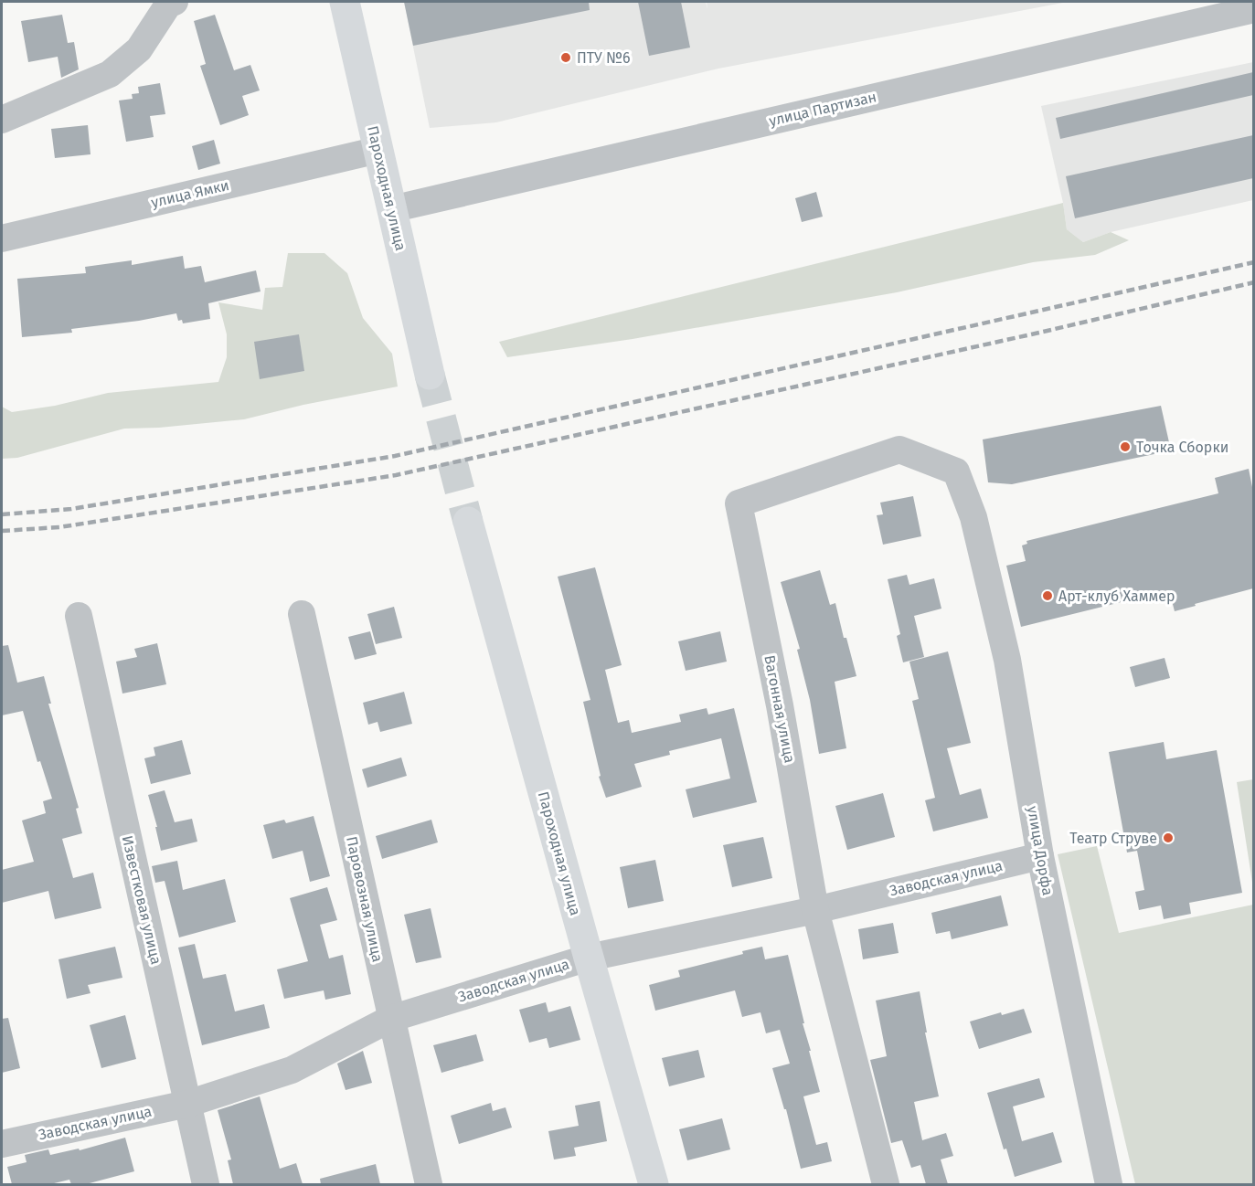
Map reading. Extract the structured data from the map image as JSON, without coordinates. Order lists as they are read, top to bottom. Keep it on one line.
{"streets":{"main road":["Пароходная улица"],"street":["улица Партизан","улица Ямки","Вагонная улица","улица Дорфа","Заводская улица","Паровозная улица","Известковая улица"]},"crossings":[["улица Партизан","Пароходная улица"],["Пароходная улица","улица Ямки"],["Пароходная улица","Заводская улица"],["Вагонная улица","улица Дорфа"],["Вагонная улица","Заводская улица"],["улица Дорфа","Заводская улица"],["Заводская улица","Паровозная улица"],["Заводская улица","Известковая улица"]],"places":["ПТУ №6","Точка Сборки","Арт-клуб Хаммер","Театр Струве"]}
